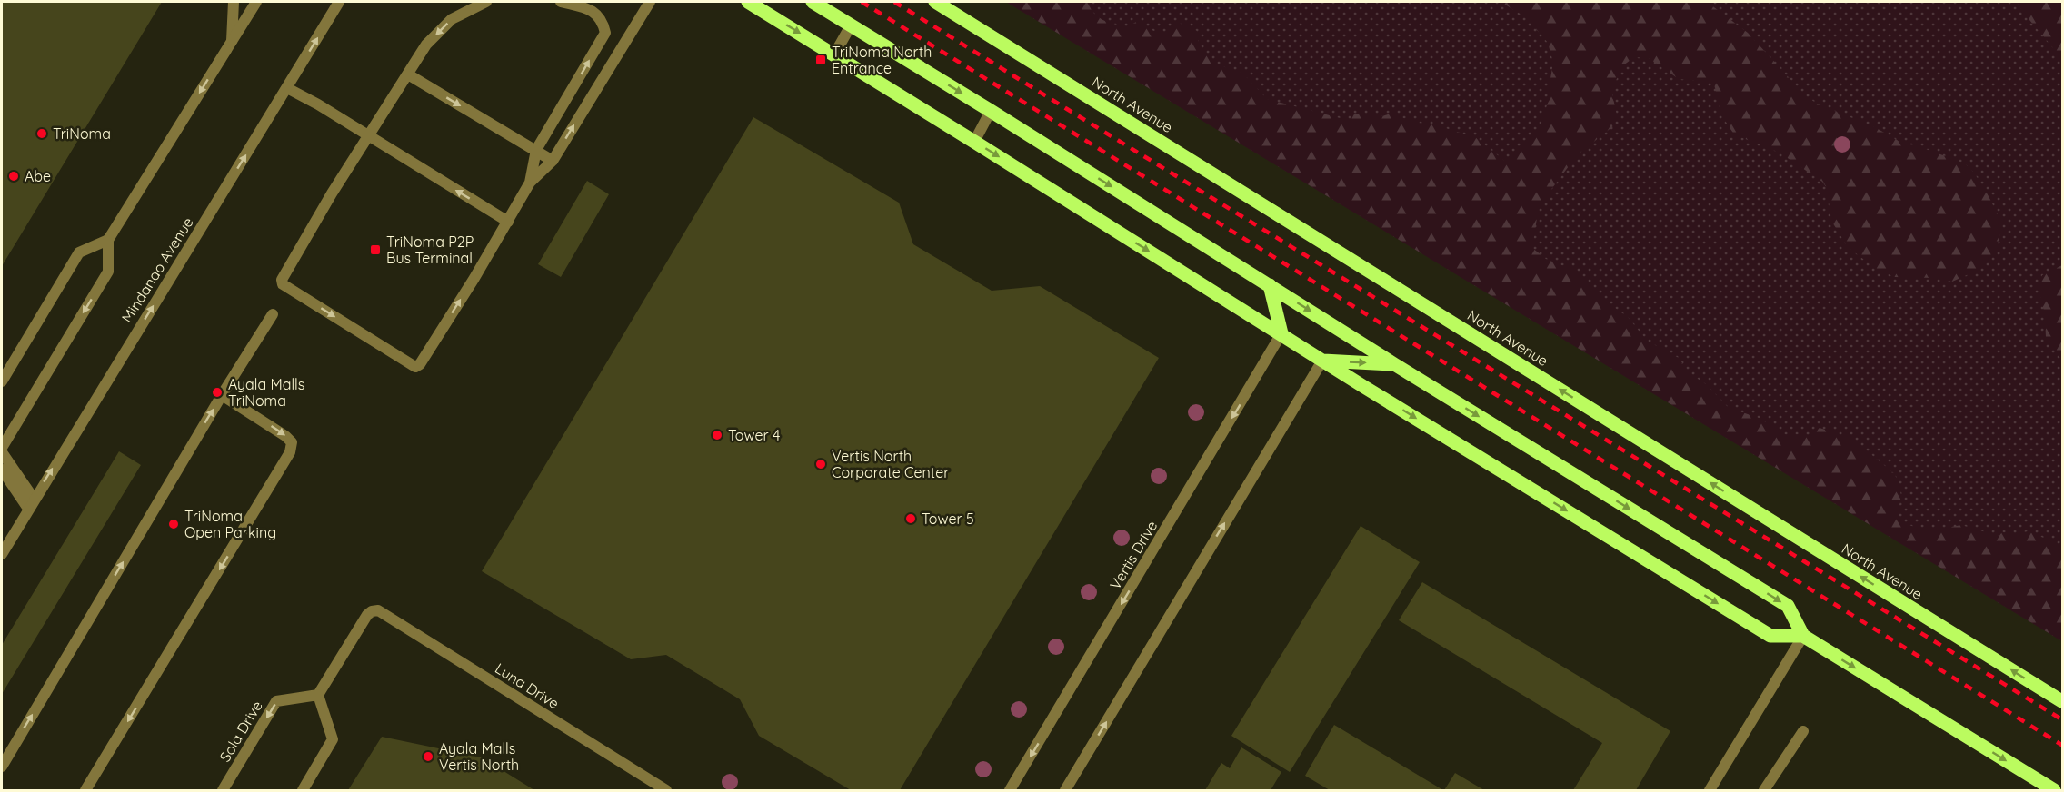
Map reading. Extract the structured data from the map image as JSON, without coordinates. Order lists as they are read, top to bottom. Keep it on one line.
{"streets":{"main road":["North Avenue"],"street":["Mindanao Avenue","Vertis Drive","Luna Drive","Sola Drive"]},"crossings":[["Luna Drive","Sola Drive"]],"one_way":["Sola Drive"],"places":{"transit":["TriNoma North Entrance","TriNoma P2P Bus Terminal"],"other":["TriNoma","Abe","Ayala Malls TriNoma","Tower 4","Vertis North Corporate Center","Tower 5","TriNoma Open Parking","Ayala Malls Vertis North"]}}
